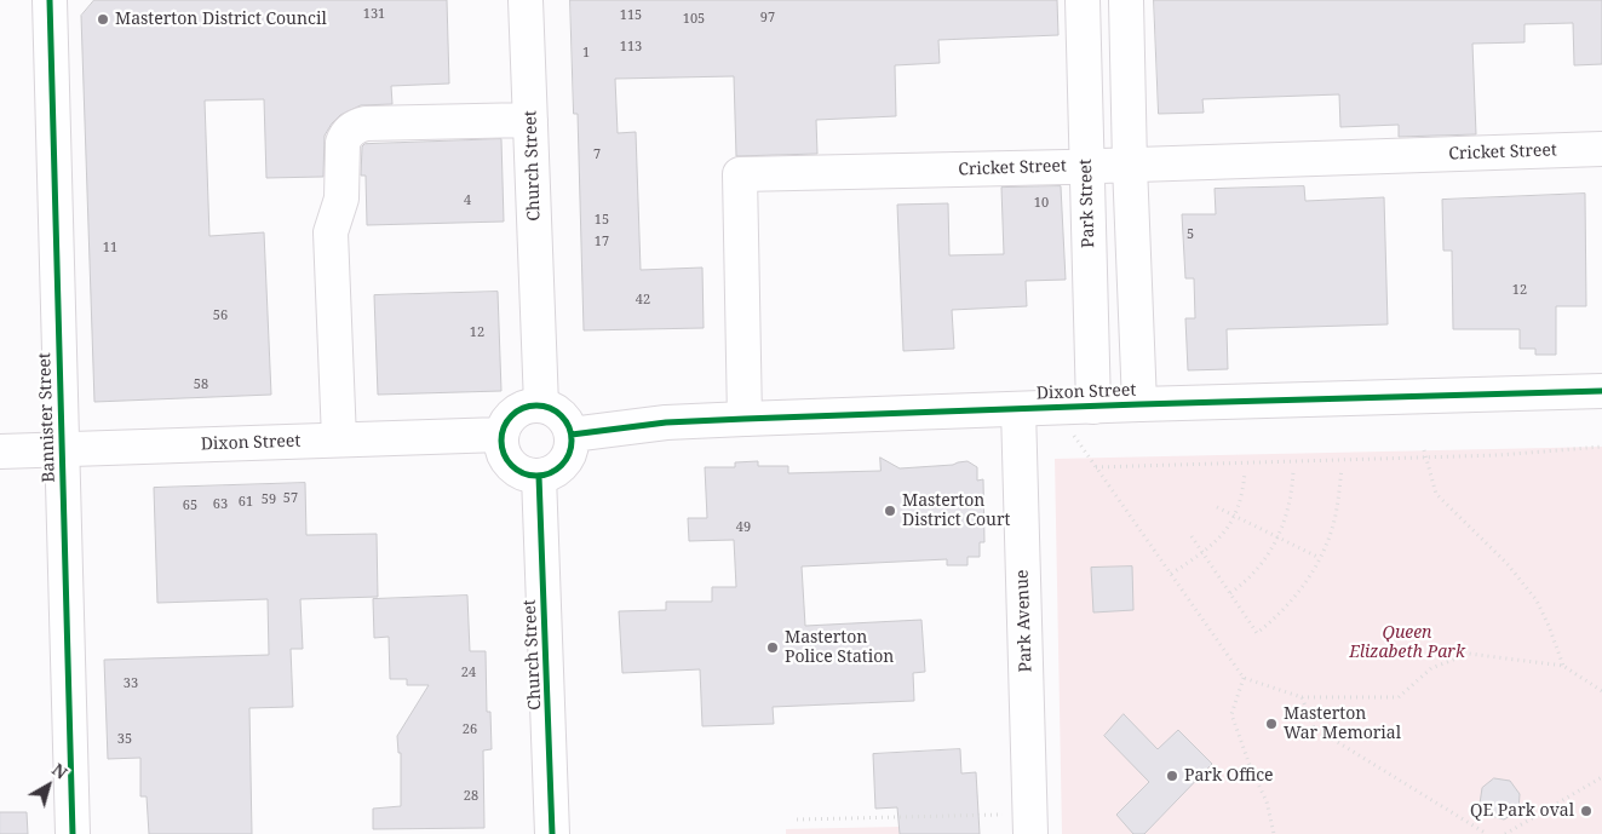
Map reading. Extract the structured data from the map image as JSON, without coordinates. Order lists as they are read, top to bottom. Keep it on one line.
{"streets":{"street":["Cricket Street","Church Street","Park Street","Dixon Street","Bannister Street","Park Avenue"]},"crossings":[["Cricket Street","Park Street"],["Cricket Street","Dixon Street"],["Church Street","Dixon Street"],["Park Street","Dixon Street"],["Dixon Street","Bannister Street"],["Dixon Street","Park Avenue"]],"parks":["Queen Elizabeth Park"],"places":["Masterton District Council","Masterton District Court","Masterton Police Station","Masterton War Memorial","Park Office","QE Park oval"],"house_numbers":["131","115","97","105","113","1","7","4","10","15","5","17","11","12","42","56","12","58","57","59","61","63","65","49","24","33","26","35","28"],"north":"top right"}
